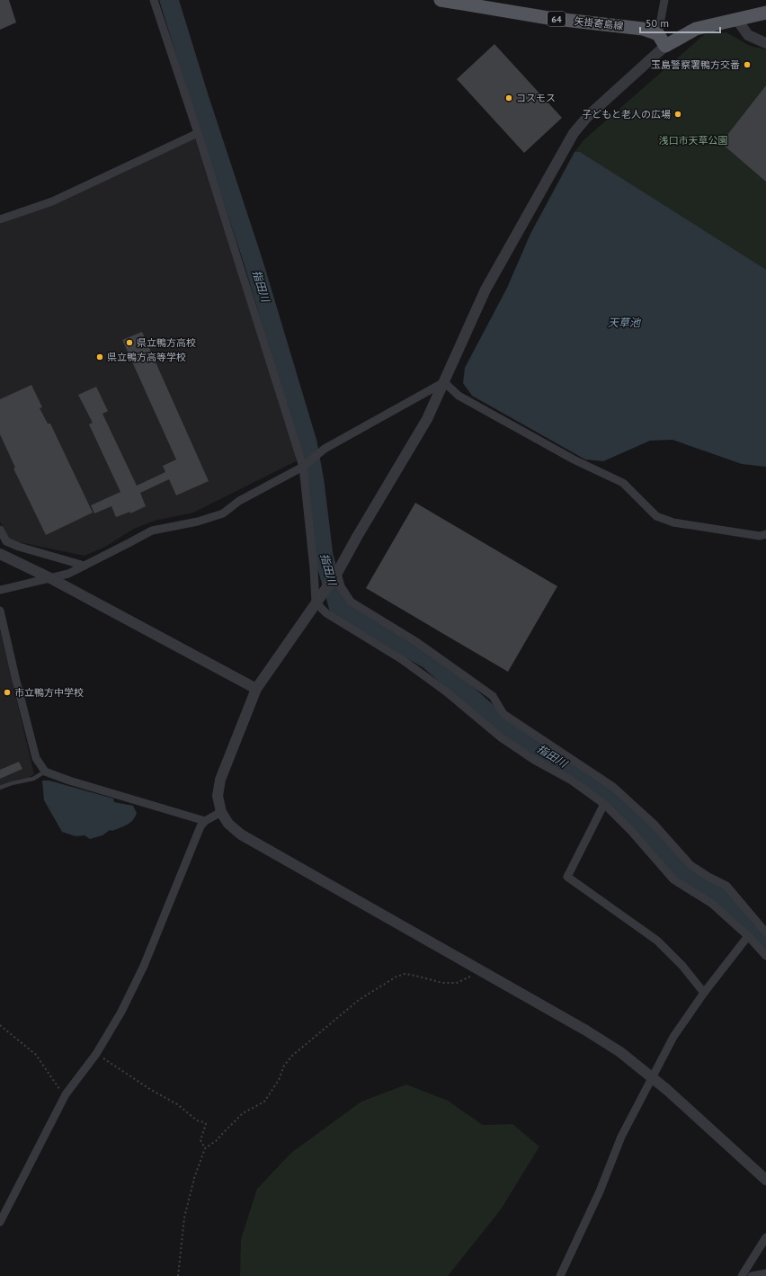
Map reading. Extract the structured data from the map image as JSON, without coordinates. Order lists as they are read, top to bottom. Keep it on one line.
{"streets":{"main road":["64","矢掛寄島線"]},"water":["指田川","天草池"],"parks":["浅口市天草公園"],"places":["玉島警察署鴨方交番","コスモス","子どもと老人の広場","県立鴨方高校","県立鴨方高等学校","市立鴨方中学校"],"scale_bar":"50 m"}
